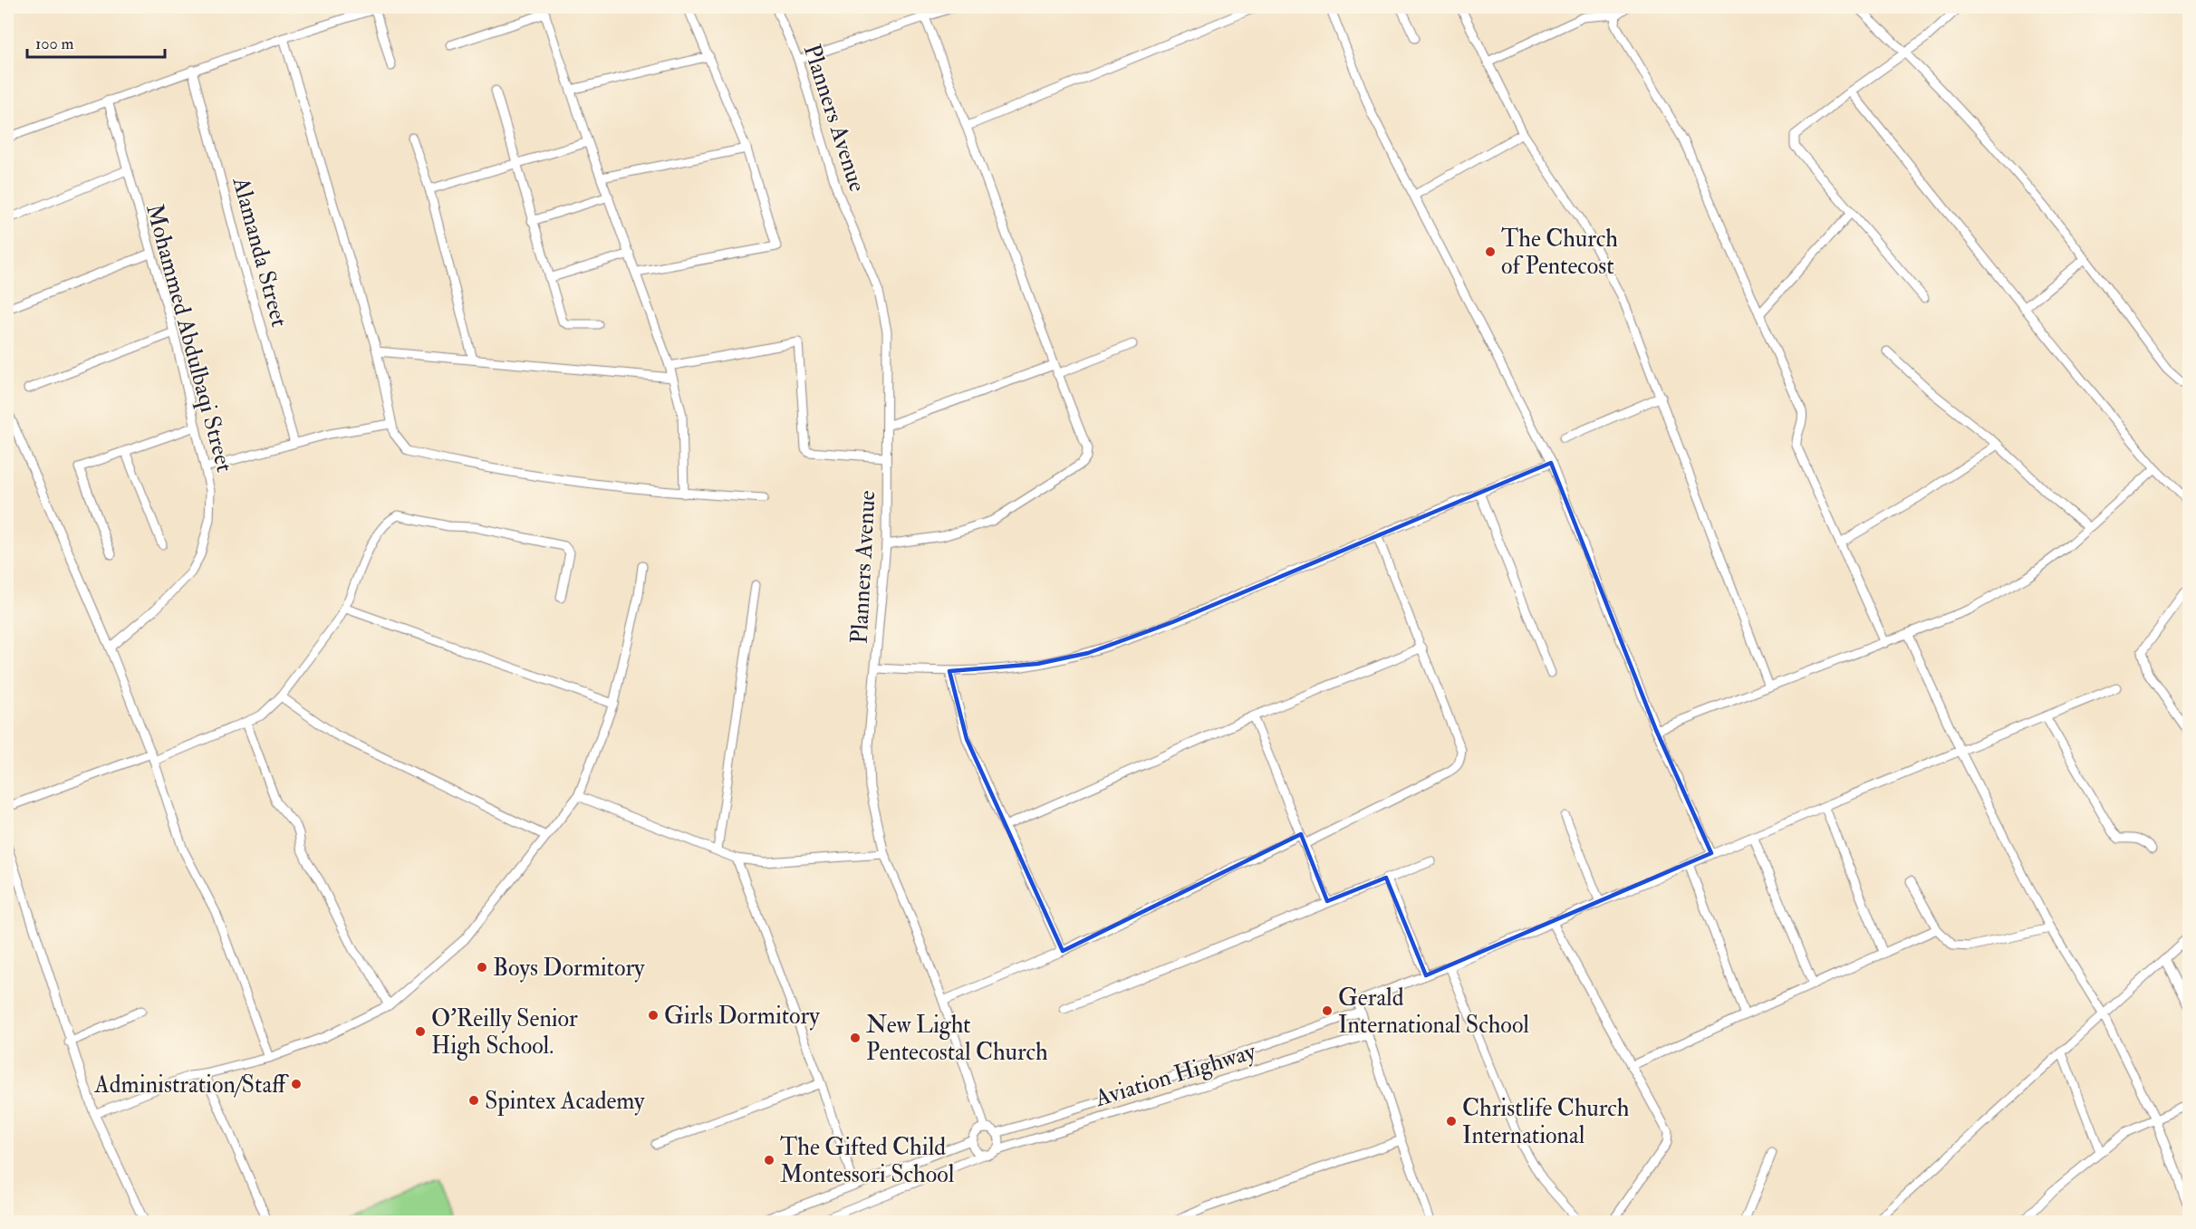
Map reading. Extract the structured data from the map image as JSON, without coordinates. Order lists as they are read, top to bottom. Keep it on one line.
{"streets":{"street":["Planners Avenue","Alamanda Street","Mohammed Abdulbaqi Street","Aviation Highway"]},"crossings":[["Planners Avenue","Aviation Highway"]],"places":["The Church of Pentecost","Boys Dormitory","Gerald International School","Girls Dormitory","O'Reilly Senior High School.","New Light Pentecostal Church","Administration/Staff","Spintex Academy","Christlife Church International","The Gifted Child Montessori School"],"scale_bar":"100 m"}
